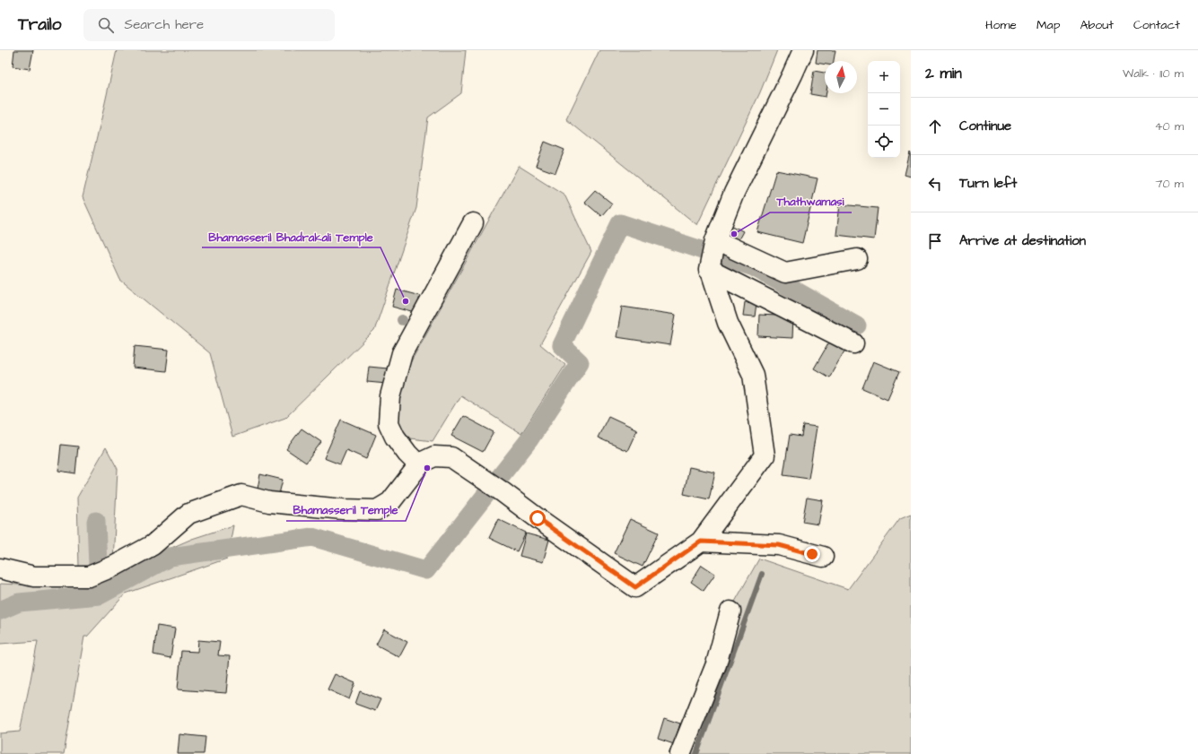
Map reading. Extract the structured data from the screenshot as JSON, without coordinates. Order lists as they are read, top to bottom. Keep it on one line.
{"places":["Thathwamasi","Bhamasseril Bhadrakali Temple","Bhamasseril Temple"],"north":"top","page":{"header":"Trailo","search":"Search here","nav":["Home","Map","About","Contact"],"heading":["2 min","Walk · 110 m"],"map_buttons":["+","−"],"list":[["Continue","40 m"],["Turn left","70 m"],"Arrive at destination"]}}
